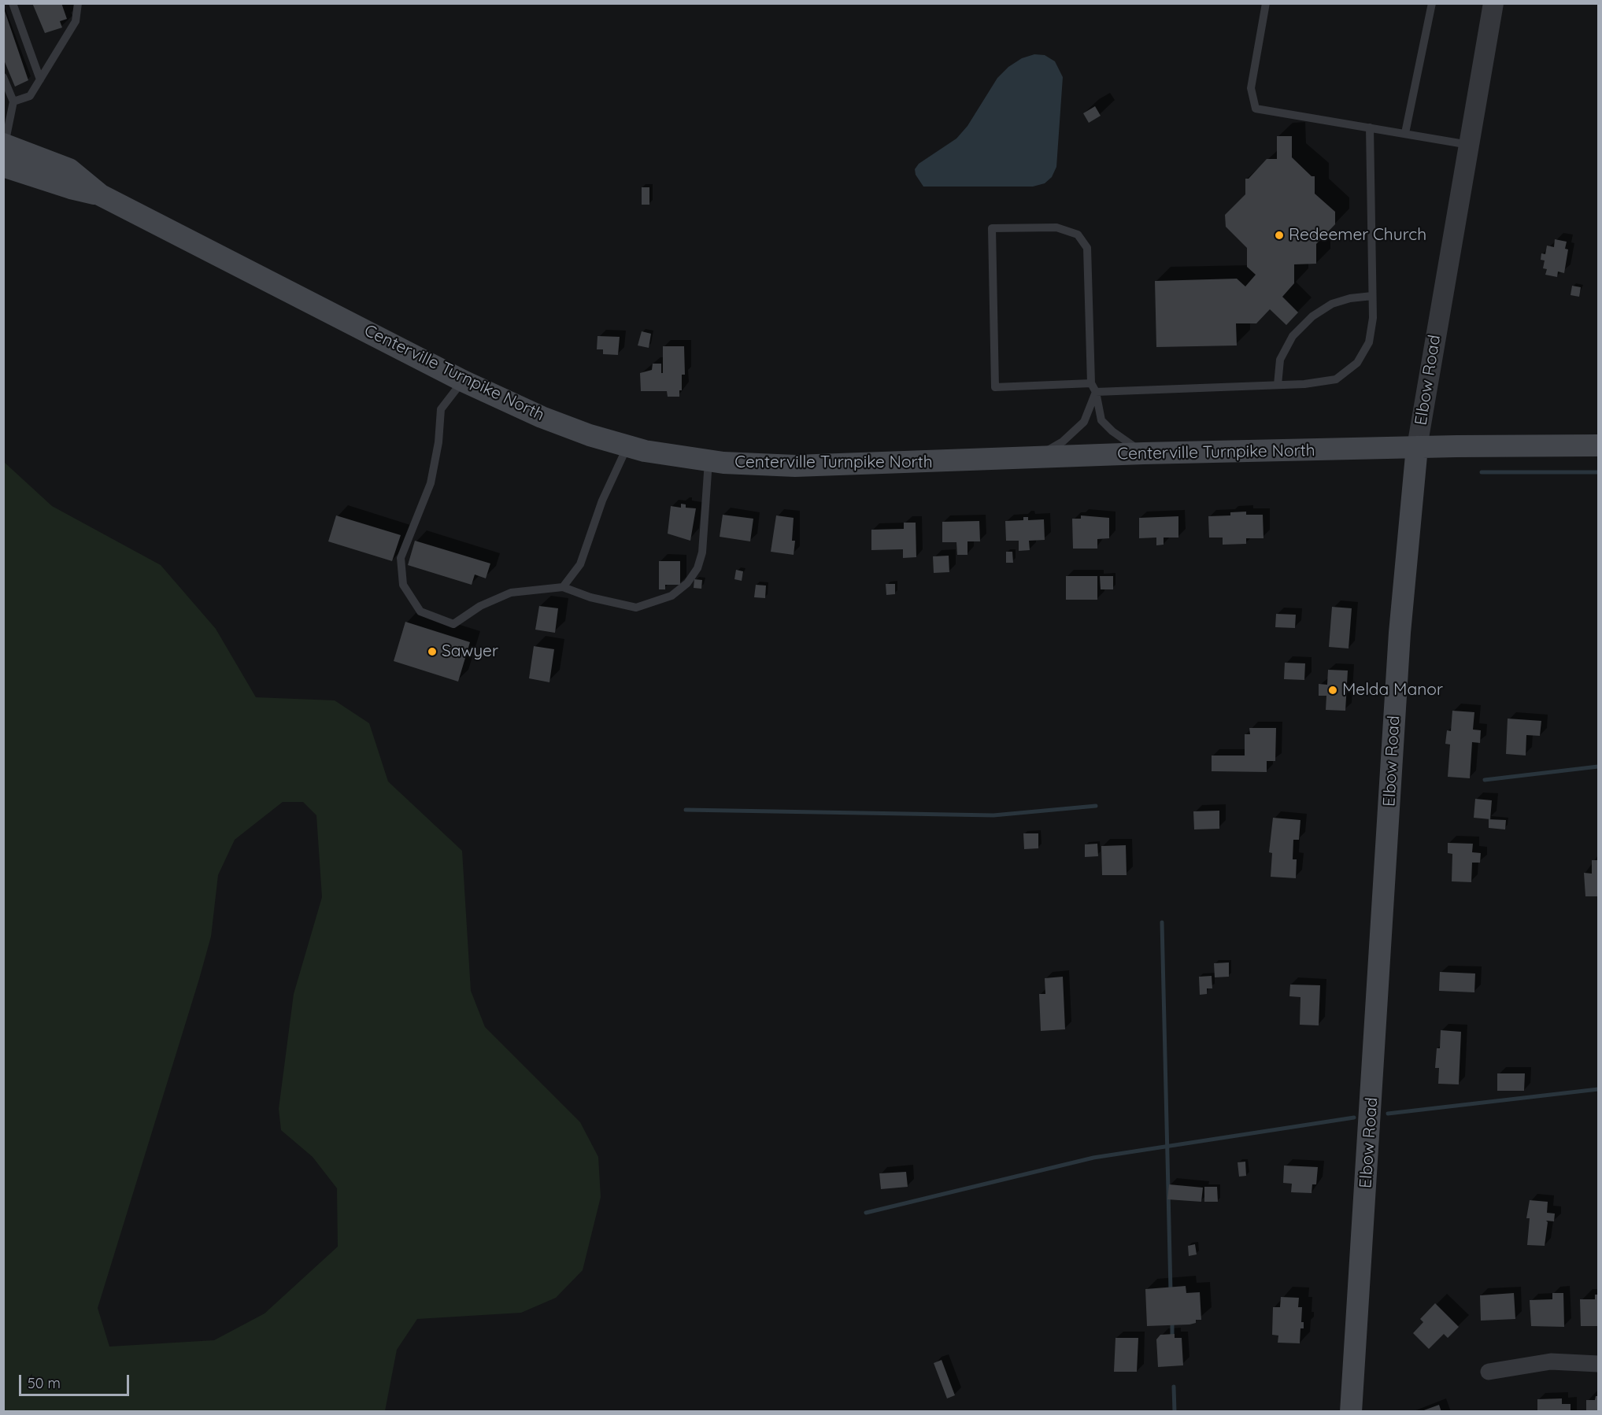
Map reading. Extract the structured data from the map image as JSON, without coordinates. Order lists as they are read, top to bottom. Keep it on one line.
{"streets":{"main road":["Centerville Turnpike North","Elbow Road"]},"crossings":[["Centerville Turnpike North","Elbow Road"]],"places":["Redeemer Church","Sawyer","Melda Manor"],"scale_bar":"50 m"}
